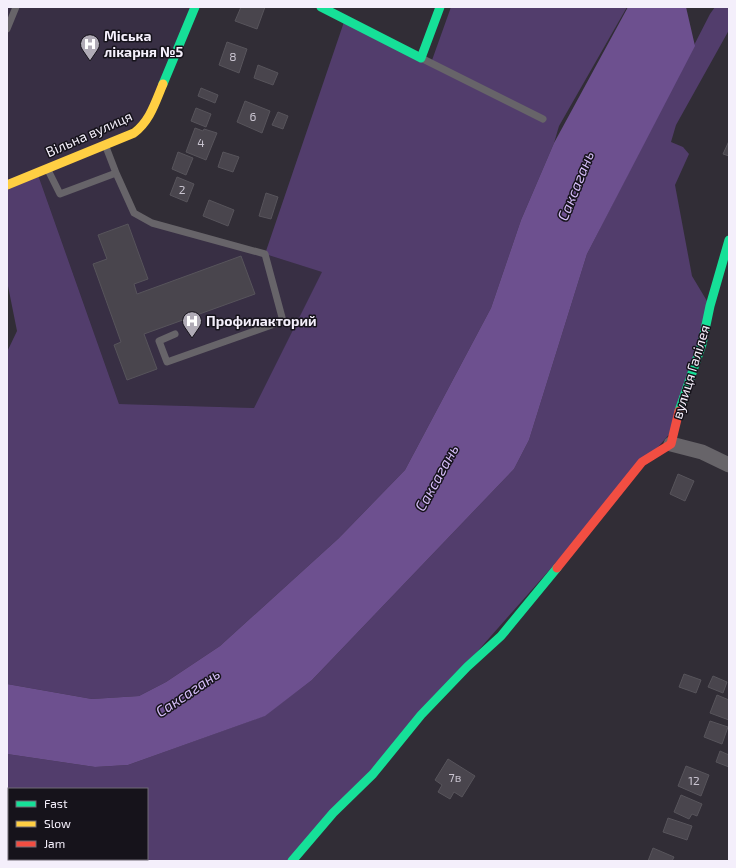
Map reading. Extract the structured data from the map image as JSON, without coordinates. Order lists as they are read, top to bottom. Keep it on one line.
{"streets":{"street":["Вільна вулиця","вулиця Галілея"]},"water":["Саксагань"],"places":{"hospital":["Міська лікарня №5","Профилакторий"]},"house_numbers":["8","6","4","2","7в","12"],"legend":["Fast","Slow","Jam"]}
